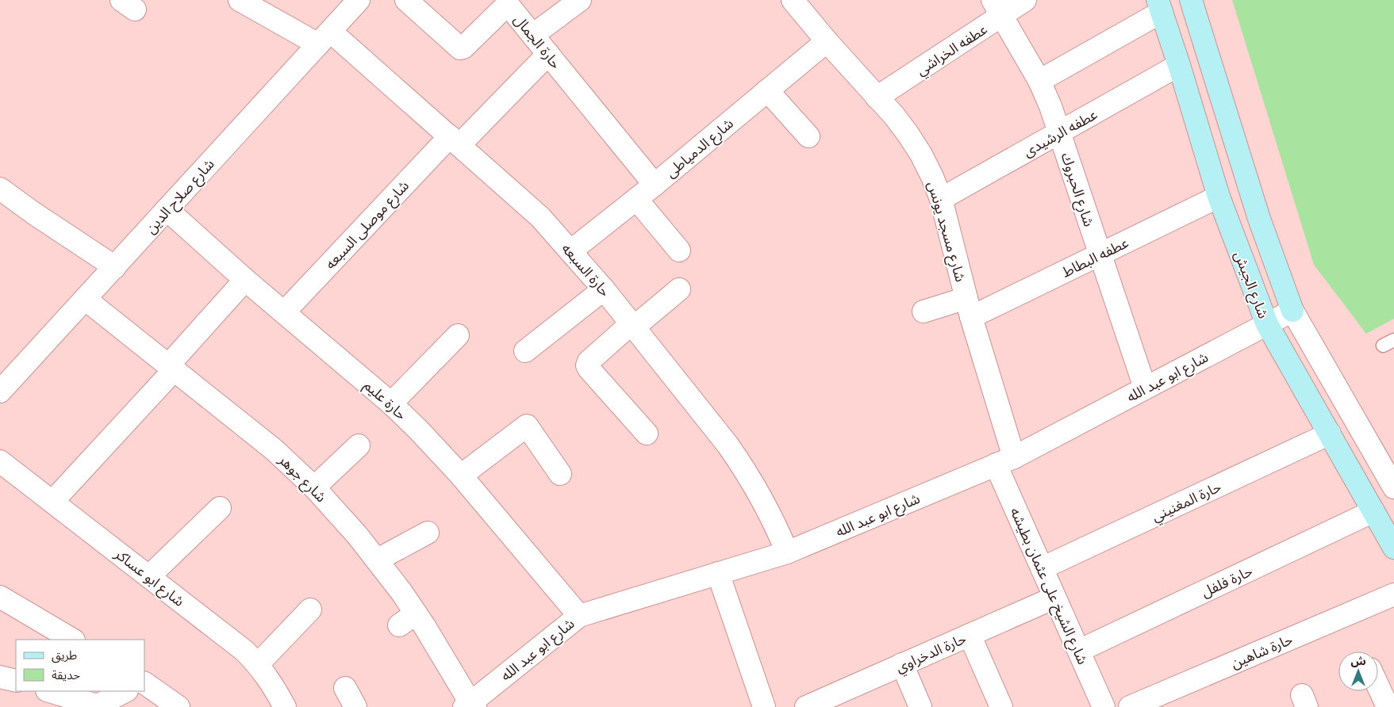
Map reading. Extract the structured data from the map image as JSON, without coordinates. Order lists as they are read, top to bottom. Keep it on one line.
{"streets":{"main road":["شارع الجيش"],"street":["حارة الجمال","عطفه الخراشي","عطفه الرشيدى","شارع الدمياطى","شارع الحبروك","شارع صلاح الدين","شارع موصلى السبعه","شارع مسجد يونس","عطفه البطاط","حارة السبعه","شارع ابو عبد الله","حارة عليم","شارع جوهر","حارة المغنيني","شارع ابو عساكر","حارة فلفل","شارع الشيخ على عثمان بطيشه","حارة شاهين","حارة الدخراوي"]},"crossings":[["حارة الجمال","شارع الدمياطى"],["حارة الجمال","شارع موصلى السبعه"],["عطفه الخراشي","شارع الحبروك"],["عطفه الخراشي","شارع مسجد يونس"],["عطفه الرشيدى","شارع الحبروك"],["عطفه الرشيدى","شارع مسجد يونس"],["عطفه الرشيدى","شارع الجيش"],["شارع الدمياطى","شارع مسجد يونس"],["شارع الدمياطى","حارة السبعه"],["شارع الحبروك","عطفه البطاط"],["شارع الحبروك","شارع ابو عبد الله"],["شارع صلاح الدين","حارة السبعه"],["شارع صلاح الدين","حارة عليم"],["شارع صلاح الدين","شارع جوهر"],["شارع موصلى السبعه","حارة السبعه"],["شارع موصلى السبعه","حارة عليم"],["شارع مسجد يونس","عطفه البطاط"],["شارع مسجد يونس","شارع ابو عبد الله"],["شارع مسجد يونس","شارع الشيخ على عثمان بطيشه"],["عطفه البطاط","شارع الجيش"],["حارة السبعه","شارع ابو عبد الله"],["شارع الجيش","شارع ابو عبد الله"],["شارع الجيش","حارة المغنيني"],["شارع الجيش","حارة فلفل"],["شارع ابو عبد الله","حارة عليم"],["شارع ابو عبد الله","شارع جوهر"],["شارع ابو عبد الله","شارع الشيخ على عثمان بطيشه"],["حارة المغنيني","شارع الشيخ على عثمان بطيشه"],["حارة فلفل","شارع الشيخ على عثمان بطيشه"],["شارع الشيخ على عثمان بطيشه","حارة الدخراوي"]],"legend":["طريق","حديقة"],"north":"top"}
